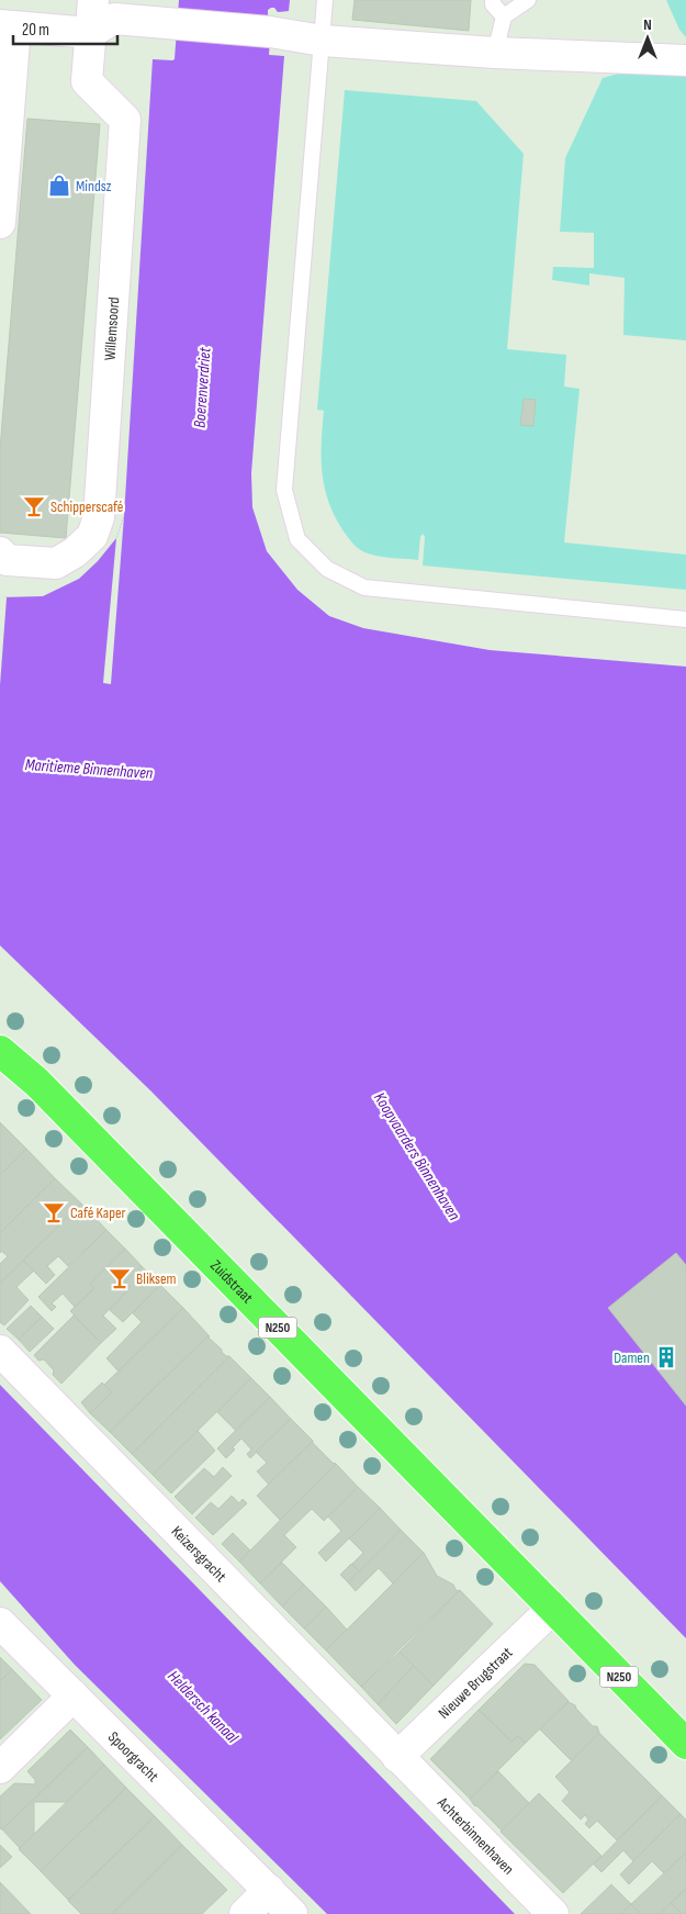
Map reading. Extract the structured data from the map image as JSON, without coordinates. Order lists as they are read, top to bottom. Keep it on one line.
{"streets":{"main road":["Zuidstraat","N250"],"street":["Willemsoord","Keizersgracht","Nieuwe Brugstraat","Spoorgracht","Achterbinnenhaven"]},"crossings":[["Zuidstraat","N250"],["Zuidstraat","Nieuwe Brugstraat"],["N250","Nieuwe Brugstraat"],["Keizersgracht","Nieuwe Brugstraat"],["Keizersgracht","Achterbinnenhaven"],["Nieuwe Brugstraat","Achterbinnenhaven"]],"water":["Boerenverdriet","Maritieme Binnenhaven","Koopvaarders Binnenhaven","Heldersch kanaal"],"places":{"shop":["Mindsz"],"bar":["Schipperscafé","Café Kaper","Bliksem"],"building":["Damen"]},"scale_bar":"20 m","north":"top"}
